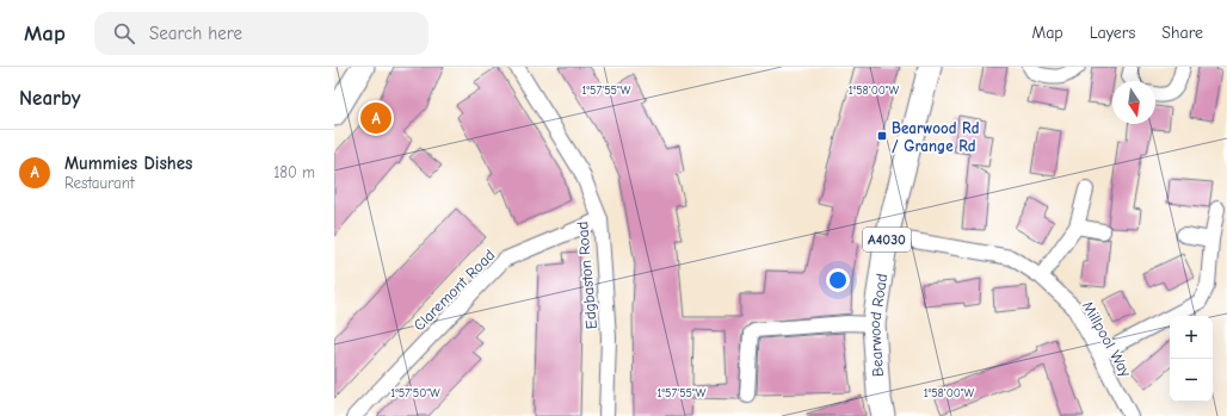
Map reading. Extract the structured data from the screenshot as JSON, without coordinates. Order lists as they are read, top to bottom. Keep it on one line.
{"streets":{"main road":["A4030","Bearwood Road"],"street":["Edgbaston Road","Claremont Road","Millpool Way"]},"crossings":[["Edgbaston Road","Claremont Road"],["Bearwood Road","Millpool Way"]],"places":{"transit":["Bearwood Rd / Grange Rd"]},"north":"bottom","page":{"header":"Map","search":"Search here","nav":["Map","Layers","Share"],"heading":"Nearby","pins":"A","list":[{"mark":"A","name":"Mummies Dishes","note":"Restaurant","value":"180 m"}],"map_buttons":["+","−"]},"coordinates":["1°57'55\"W","1°58'00\"W","1°57'50\"W"]}
